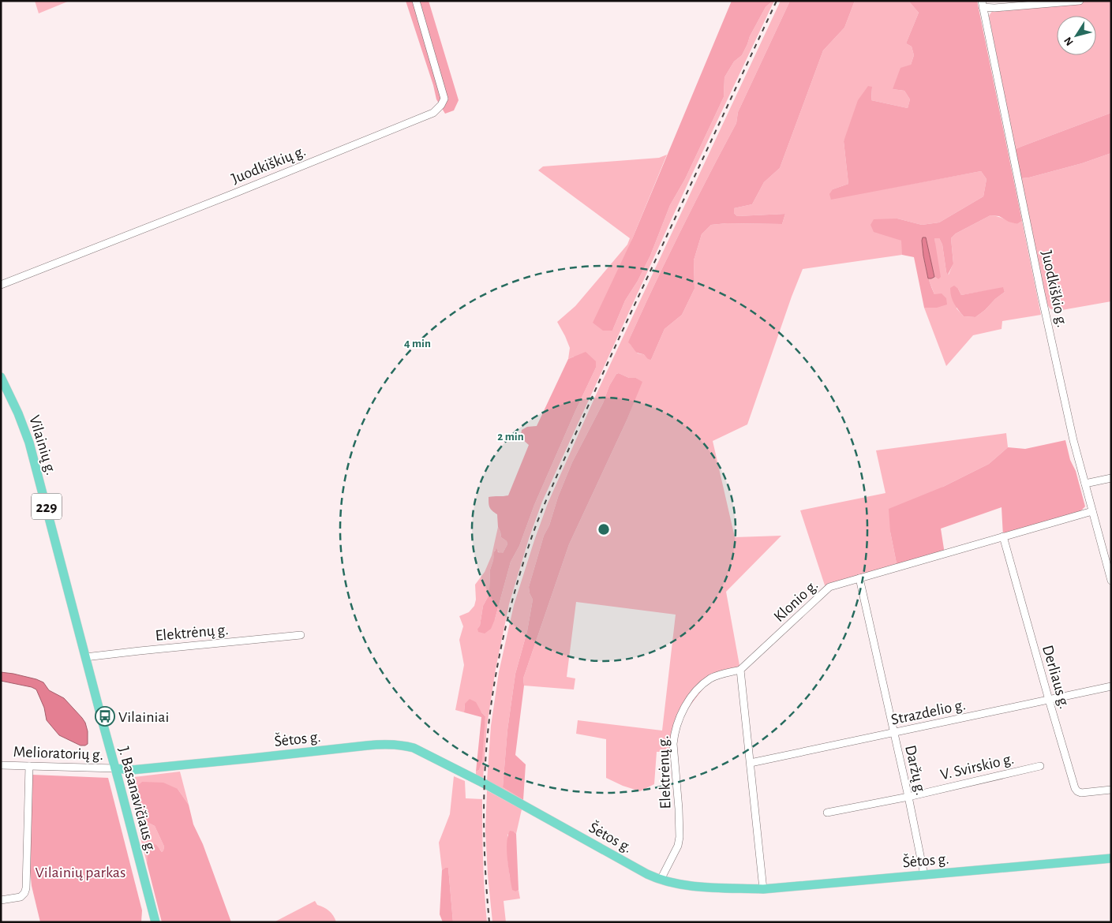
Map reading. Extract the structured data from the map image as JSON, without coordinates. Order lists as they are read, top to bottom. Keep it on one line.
{"streets":{"main road":["Vilainių g.","229","Šėtos g.","J. Basanavičiaus g."],"street":["Juodkiškių g.","Juodkiškio g.","Klonio g.","Elektrėnų g.","Derliaus g.","Strazdelio g.","Melioratorių g.","V. Svirskio g.","Daržų g."]},"crossings":[["Juodkiškio g.","Klonio g."],["Vilainių g.","J. Basanavičiaus g."],["Klonio g.","Elektrėnų g."],["Klonio g.","Derliaus g."],["Klonio g.","Daržų g."],["Elektrėnų g.","Šėtos g."],["Elektrėnų g.","J. Basanavičiaus g."],["Derliaus g.","Strazdelio g."],["Strazdelio g.","Daržų g."],["Šėtos g.","Melioratorių g."],["Šėtos g.","Daržų g."],["Šėtos g.","J. Basanavičiaus g."],["Melioratorių g.","J. Basanavičiaus g."],["V. Svirskio g.","Daržų g."]],"parks":["Vilainių parkas"],"places":{"bus stop":["Vilainiai"]},"north":"bottom left","rings":["4 min","2 min"]}
